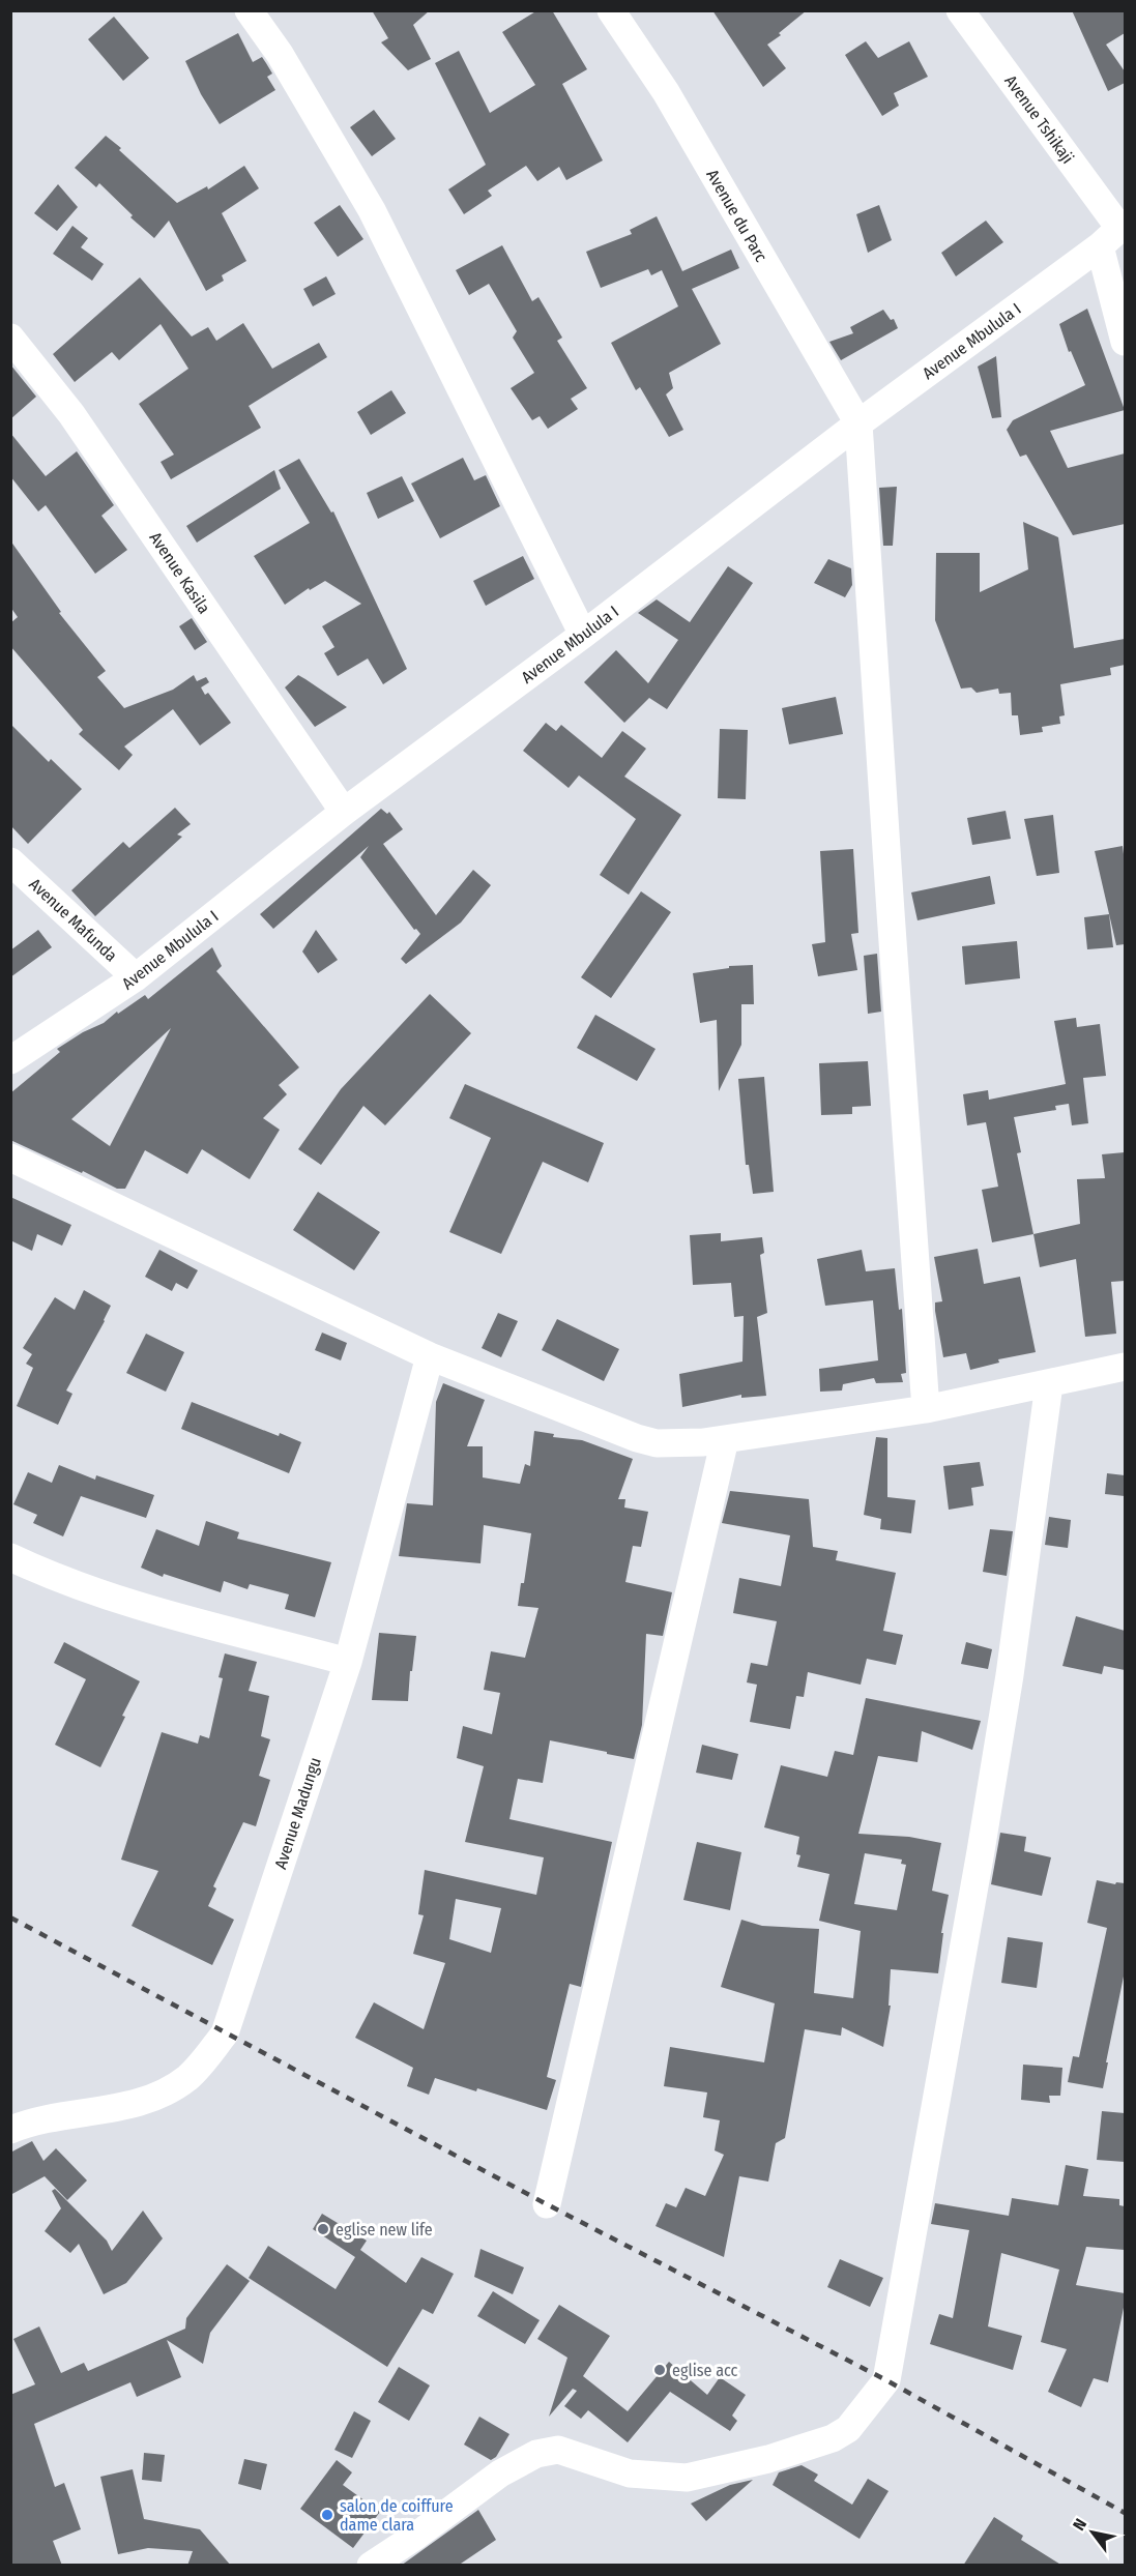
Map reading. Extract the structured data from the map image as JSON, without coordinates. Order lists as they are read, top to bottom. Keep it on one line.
{"streets":{"street":["Avenue Tshikaji","Avenue du Parc","Avenue Mbulula I","Avenue Kasila","Avenue Mafunda","Avenue Madungu"]},"crossings":[["Avenue Tshikaji","Avenue Mbulula I"],["Avenue du Parc","Avenue Mbulula I"],["Avenue Mbulula I","Avenue Kasila"],["Avenue Mbulula I","Avenue Mafunda"]],"places":["eglise new life","eglise acc","salon de coiffure dame clara"],"north":"top left"}
